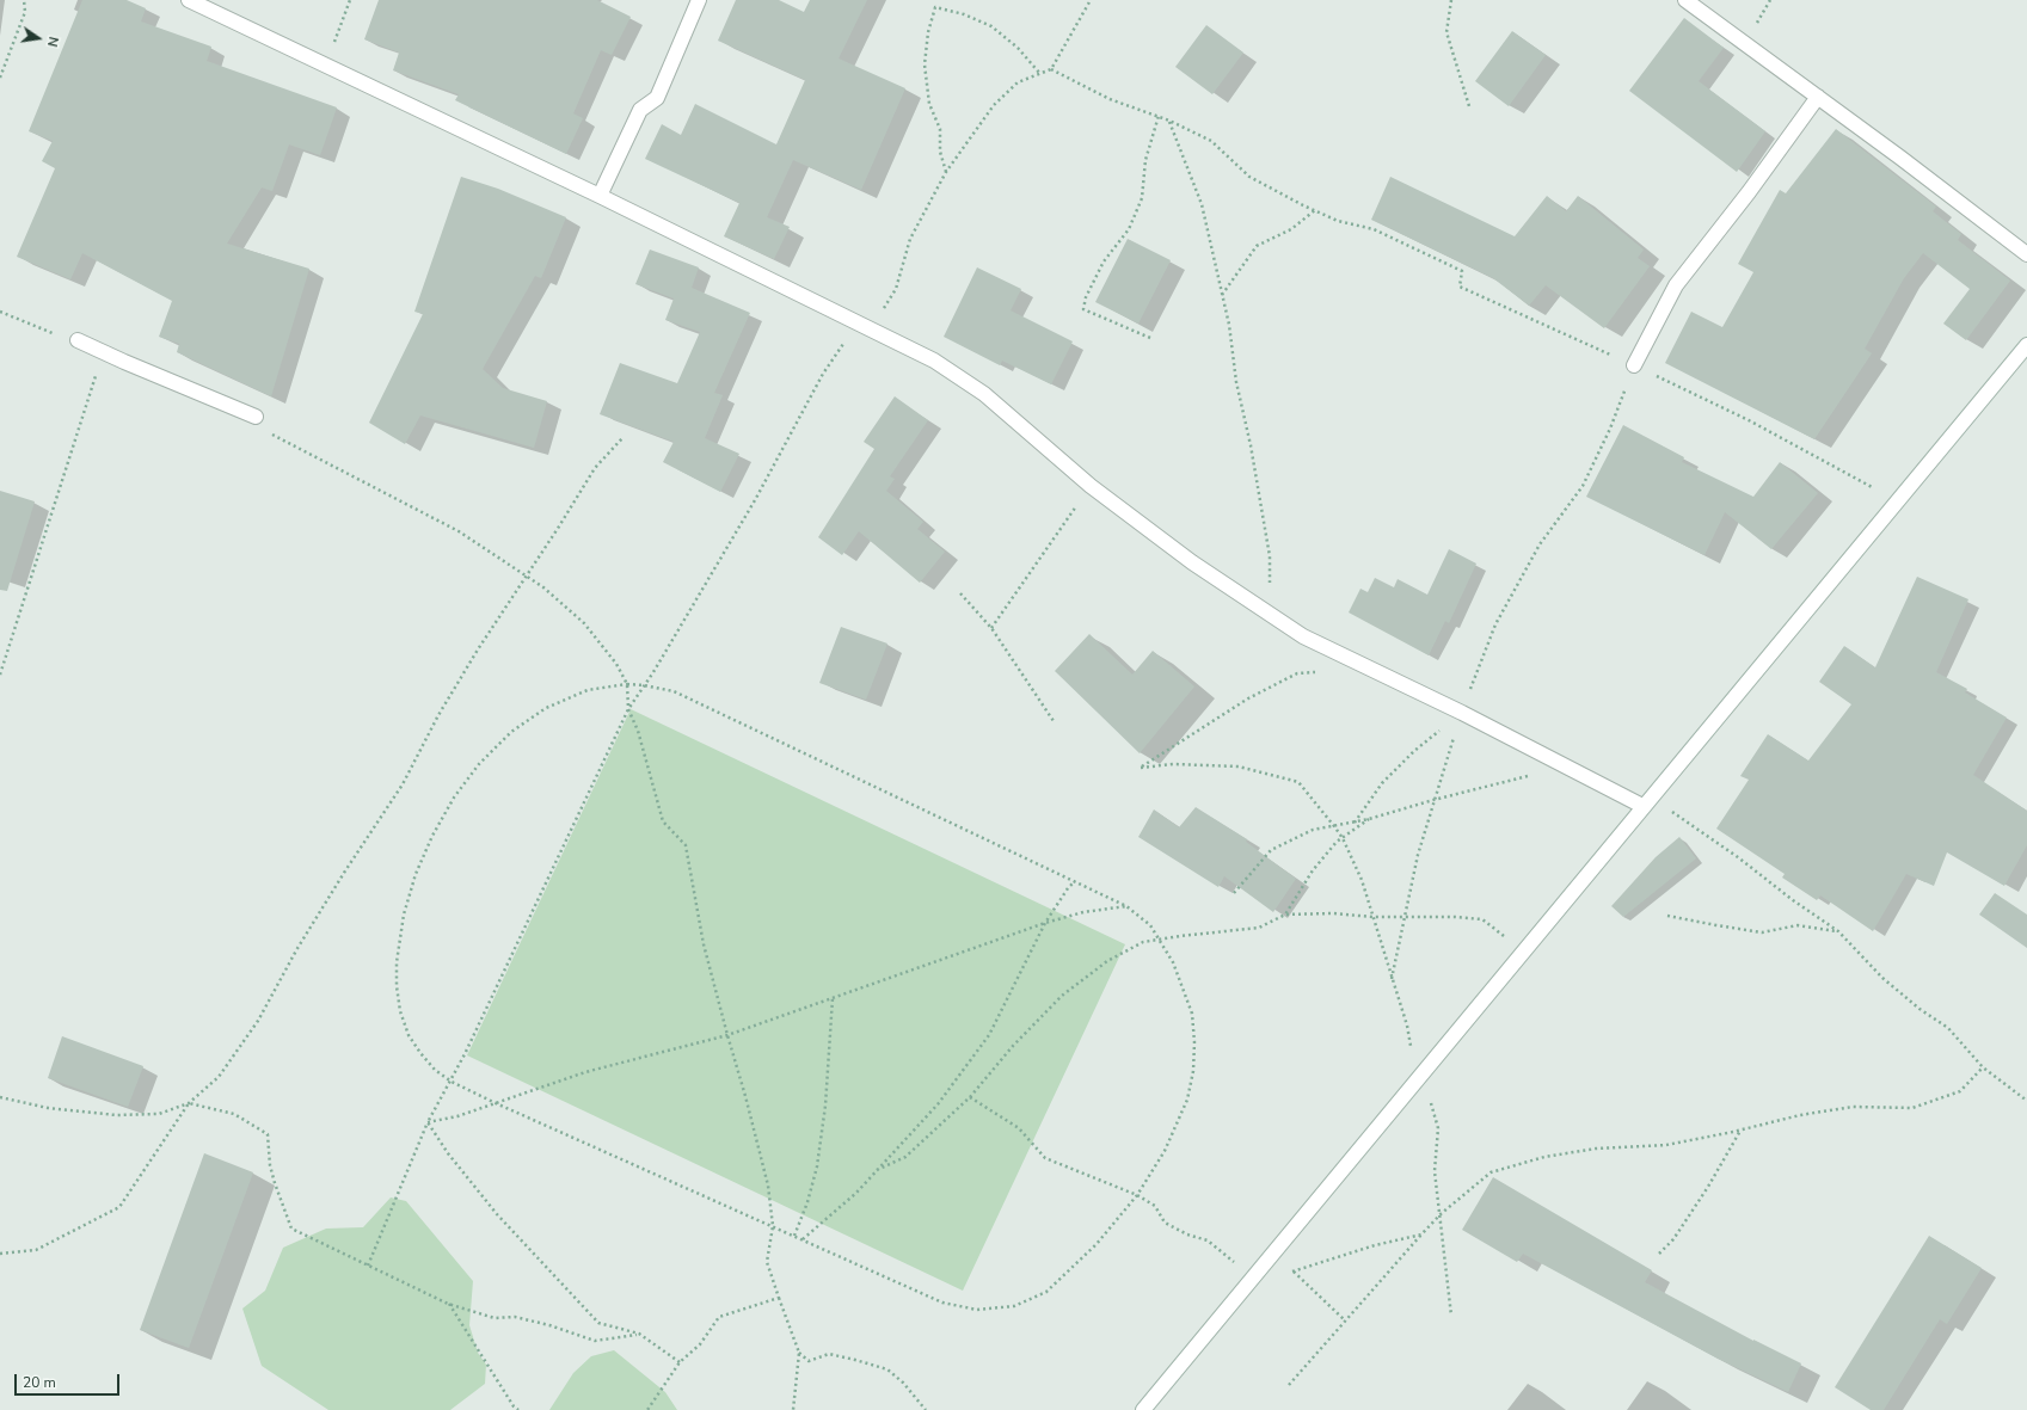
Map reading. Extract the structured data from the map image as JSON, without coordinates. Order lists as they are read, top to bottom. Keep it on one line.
{"scale_bar":"20 m","north":"right"}
